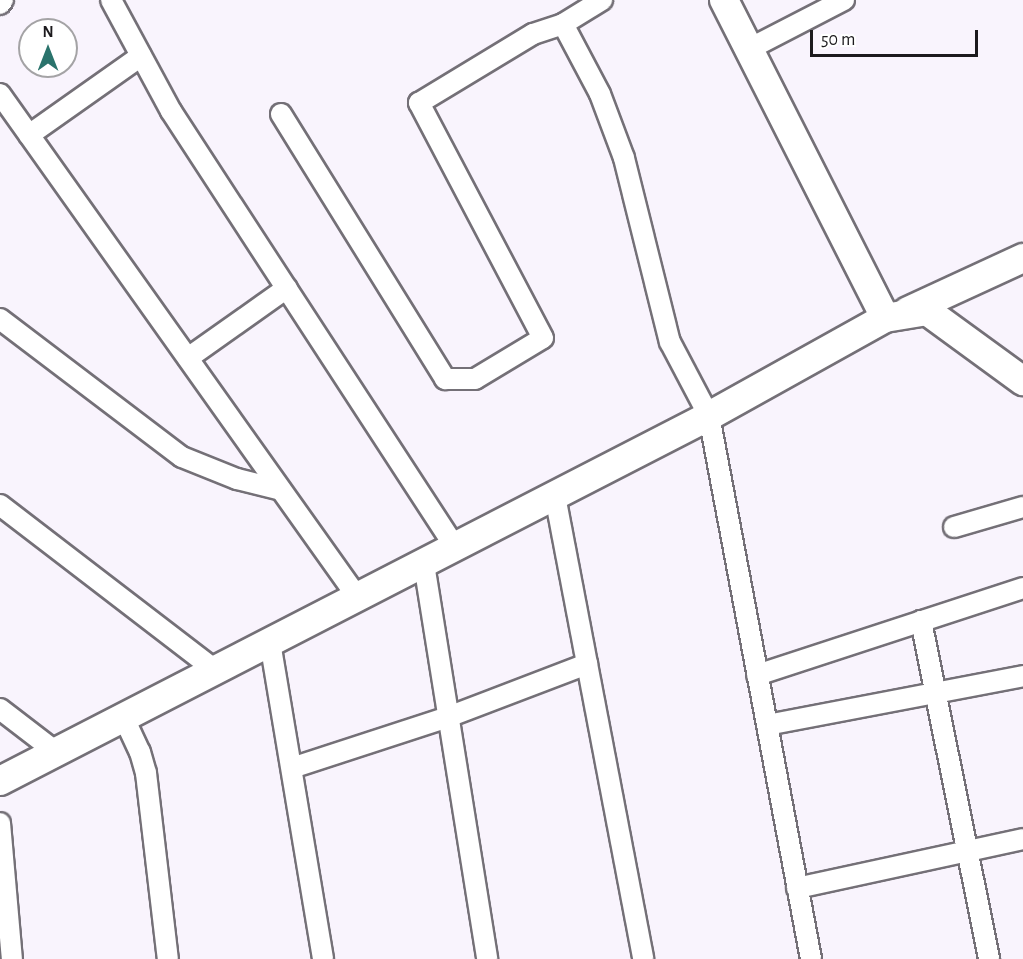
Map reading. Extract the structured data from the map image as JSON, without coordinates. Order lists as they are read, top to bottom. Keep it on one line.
{"scale_bar":"50 m","north":"top"}
